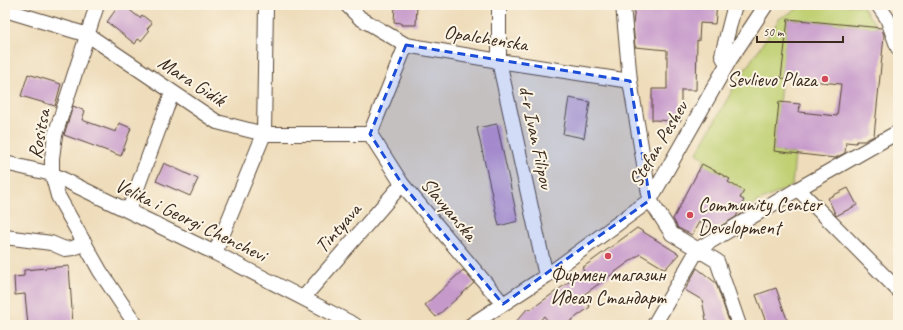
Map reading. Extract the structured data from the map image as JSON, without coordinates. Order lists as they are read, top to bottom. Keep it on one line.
{"streets":{"street":["Opalchenska","Mara Gidik","Rositsa","d-r Ivan Filipov","Stefan Peshev","Slavyanska","Velika i Georgi Chenchevi","Tintyava"]},"crossings":[["Opalchenska","d-r Ivan Filipov"],["Mara Gidik","Rositsa"],["Mara Gidik","Slavyanska"],["Rositsa","Velika i Georgi Chenchevi"],["d-r Ivan Filipov","Stefan Peshev"],["Stefan Peshev","Slavyanska"],["Slavyanska","Tintyava"],["Velika i Georgi Chenchevi","Tintyava"]],"places":["Sevlievo Plaza","Community Center Development","Фирмен магазин Идеал Стандарт"],"scale_bar":"50 m"}
